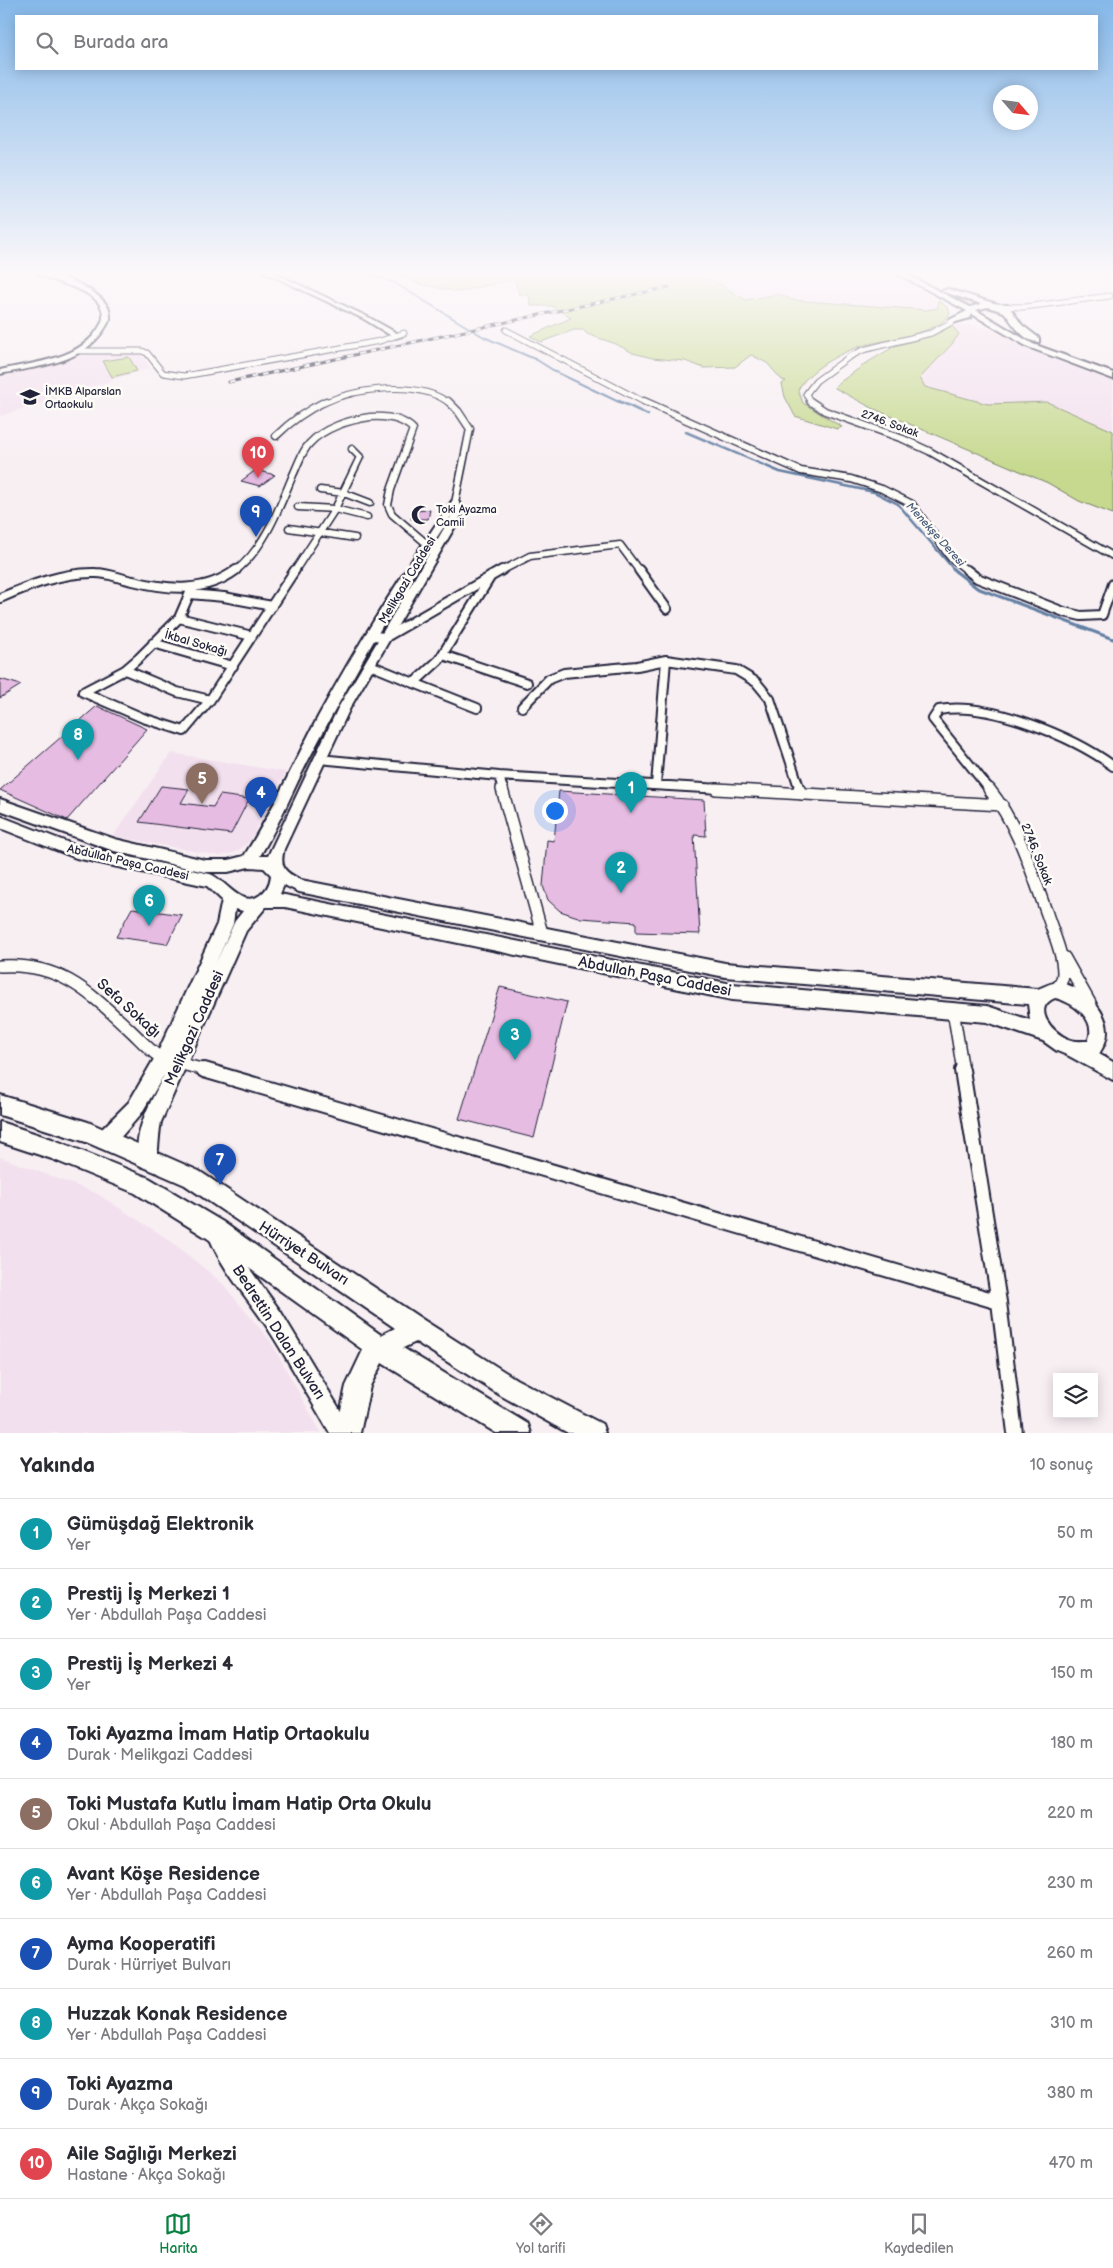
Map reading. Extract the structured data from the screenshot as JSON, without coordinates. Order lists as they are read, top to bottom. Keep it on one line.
{"streets":{"main road":["Hürriyet Bulvarı"],"street":["2746. Sokak","Melikgazi Caddesi","İkbal Sokağı","Abdullah Paşa Caddesi","Sefa Sokağı","Bedrettin Dalan Bulvarı"]},"crossings":[["Melikgazi Caddesi","Abdullah Paşa Caddesi"],["Melikgazi Caddesi","Sefa Sokağı"],["Melikgazi Caddesi","Hürriyet Bulvarı"]],"water":["Menekşe Deresi"],"places":{"school or university":["İMKB Alparslan Ortaokulu"],"mosque":["Toki Ayazma Camii"]},"north":"bottom right","page":{"search":"Burada ara","pins":["10","9","8","5","1","4","2","6","3","7"],"heading":["Yakında","10 sonuç"],"list":[{"mark":"1","name":"Gümüşdağ Elektronik","note":"Yer","value":"50 m"},{"mark":"2","name":"Prestij İş Merkezi 1","note":"Yer · Abdullah Paşa Caddesi","value":"70 m"},{"mark":"3","name":"Prestij İş Merkezi 4","note":"Yer","value":"150 m"},{"mark":"4","name":"Toki Ayazma İmam Hatip Ortaokulu","note":"Durak · Melikgazi Caddesi","value":"180 m"},{"mark":"5","name":"Toki Mustafa Kutlu İmam Hatip Orta Okulu","note":"Okul · Abdullah Paşa Caddesi","value":"220 m"},{"mark":"6","name":"Avant Köşe Residence","note":"Yer · Abdullah Paşa Caddesi","value":"230 m"},{"mark":"7","name":"Ayma Kooperatifi","note":"Durak · Hürriyet Bulvarı","value":"260 m"},{"mark":"8","name":"Huzzak Konak Residence","note":"Yer · Abdullah Paşa Caddesi","value":"310 m"},{"mark":"9","name":"Toki Ayazma","note":"Durak · Akça Sokağı","value":"380 m"},{"mark":"10","name":"Aile Sağlığı Merkezi","note":"Hastane · Akça Sokağı","value":"470 m"}],"nav":["Harita","Yol tarifi","Kaydedilen"]}}
